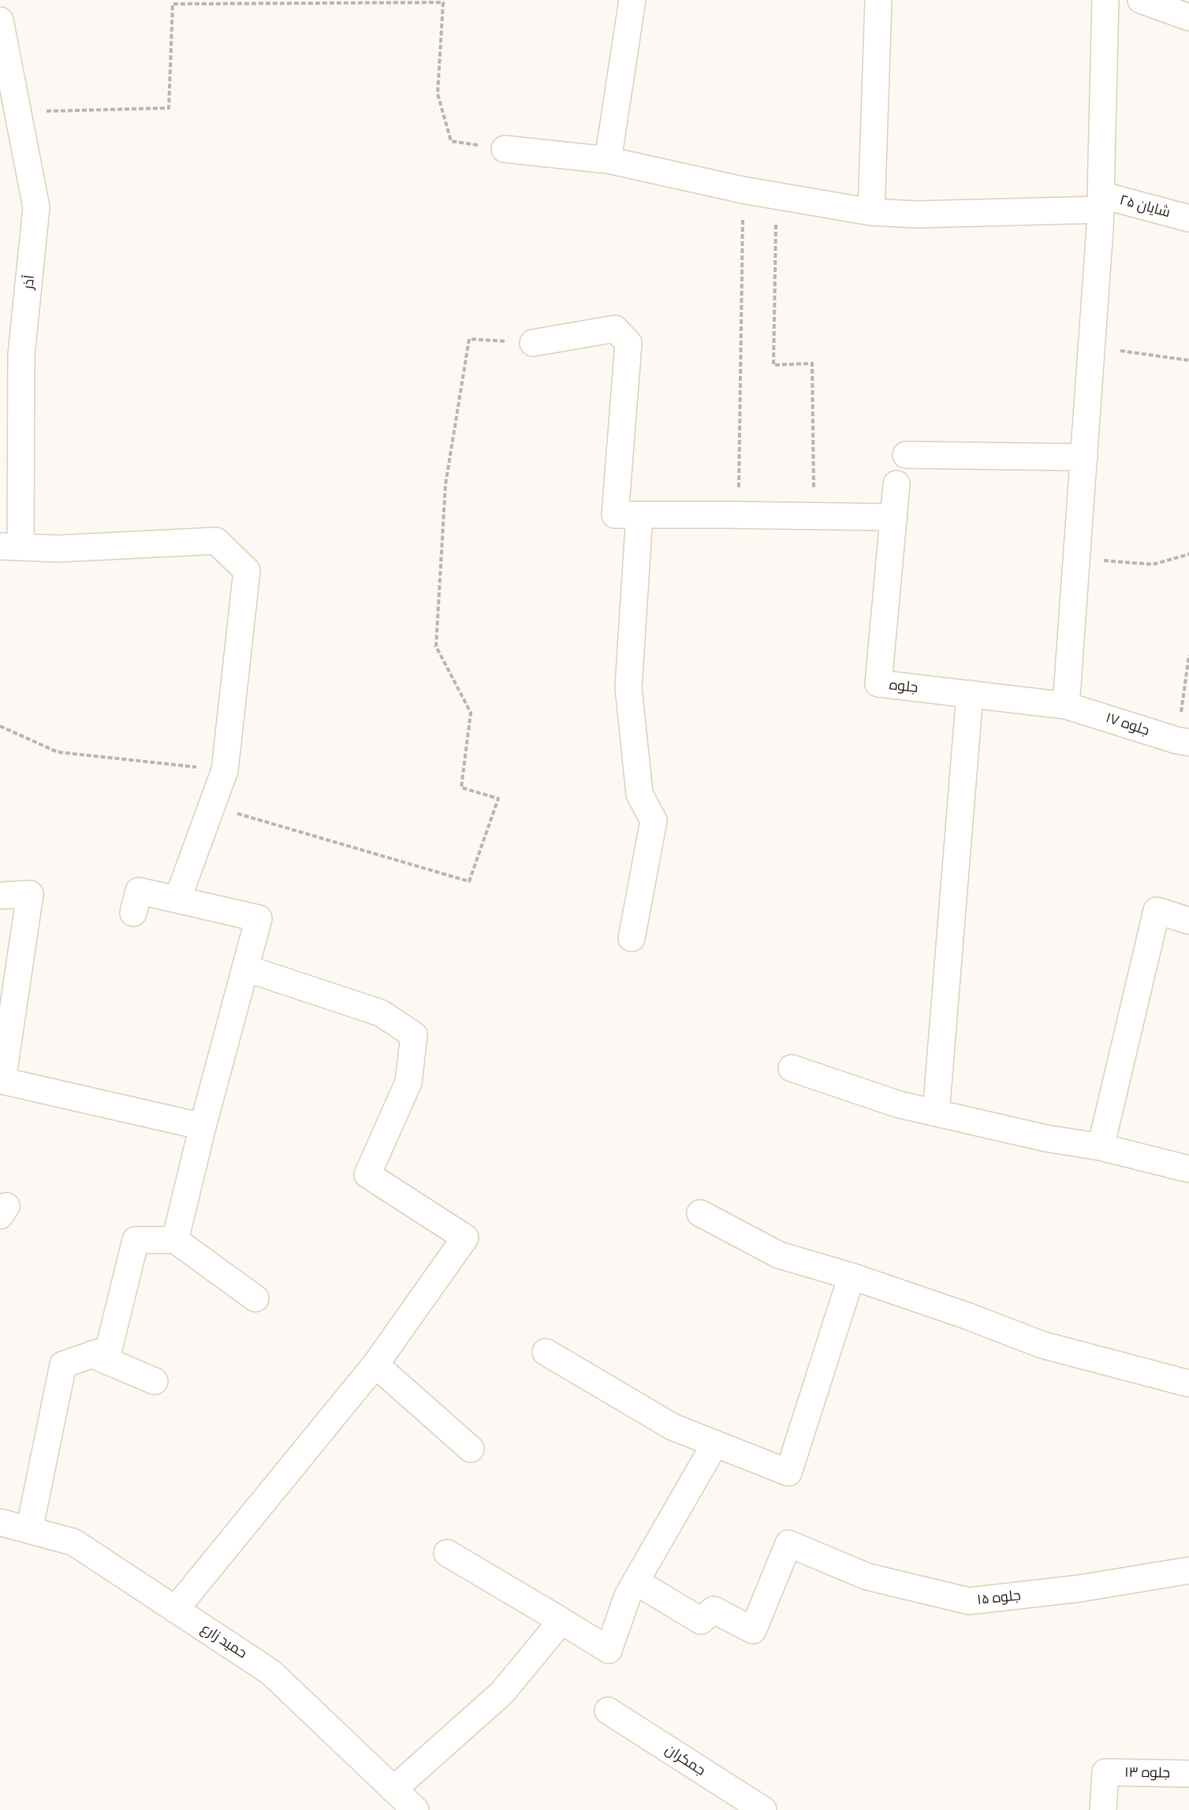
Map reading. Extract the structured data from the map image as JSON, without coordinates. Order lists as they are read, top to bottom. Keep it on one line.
{"streets":{"street":["شایان ۲۵","آذر","جلوه","جلوه ۱۷","جلوه ۱۵","حمید زارع","جمکران","جلوه ۱۳"]},"crossings":[["جلوه","جلوه ۱۷"]]}
